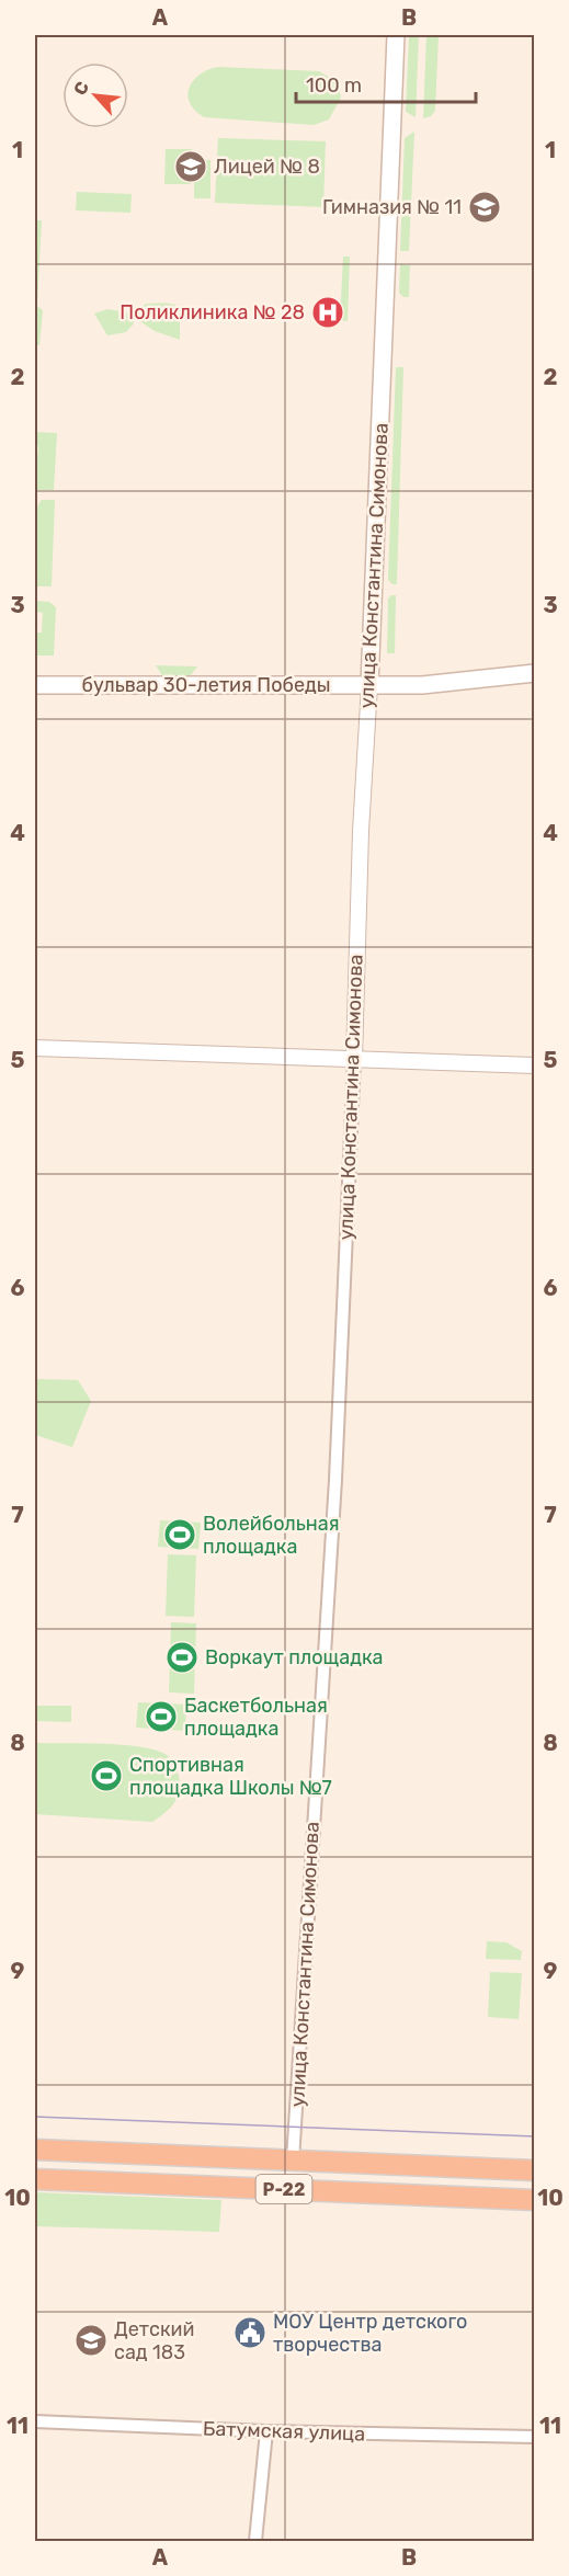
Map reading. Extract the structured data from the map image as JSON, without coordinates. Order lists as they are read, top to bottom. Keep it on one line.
{"streets":{"highway":["Р-22"],"main road":["улица Константина Симонова","бульвар 30-летия Победы"],"street":["Батумская улица"]},"crossings":[["улица Константина Симонова","бульвар 30-летия Победы"],["улица Константина Симонова","Р-22"]],"places":{"school or university":["Лицей № 8","Гимназия № 11","Детский сад 183"],"hospital":["Поликлиника № 28"],"sports":["Волейбольная площадка","Воркаут площадка","Баскетбольная площадка","Спортивная площадка Школы №7"],"public building":["МОУ Центр детского творчества"]},"scale_bar":"100 m","north":"top left","grid":{"columns":["A","B"],"rows":["1","2","3","4","5","6","7","8","9","10","11"]}}
